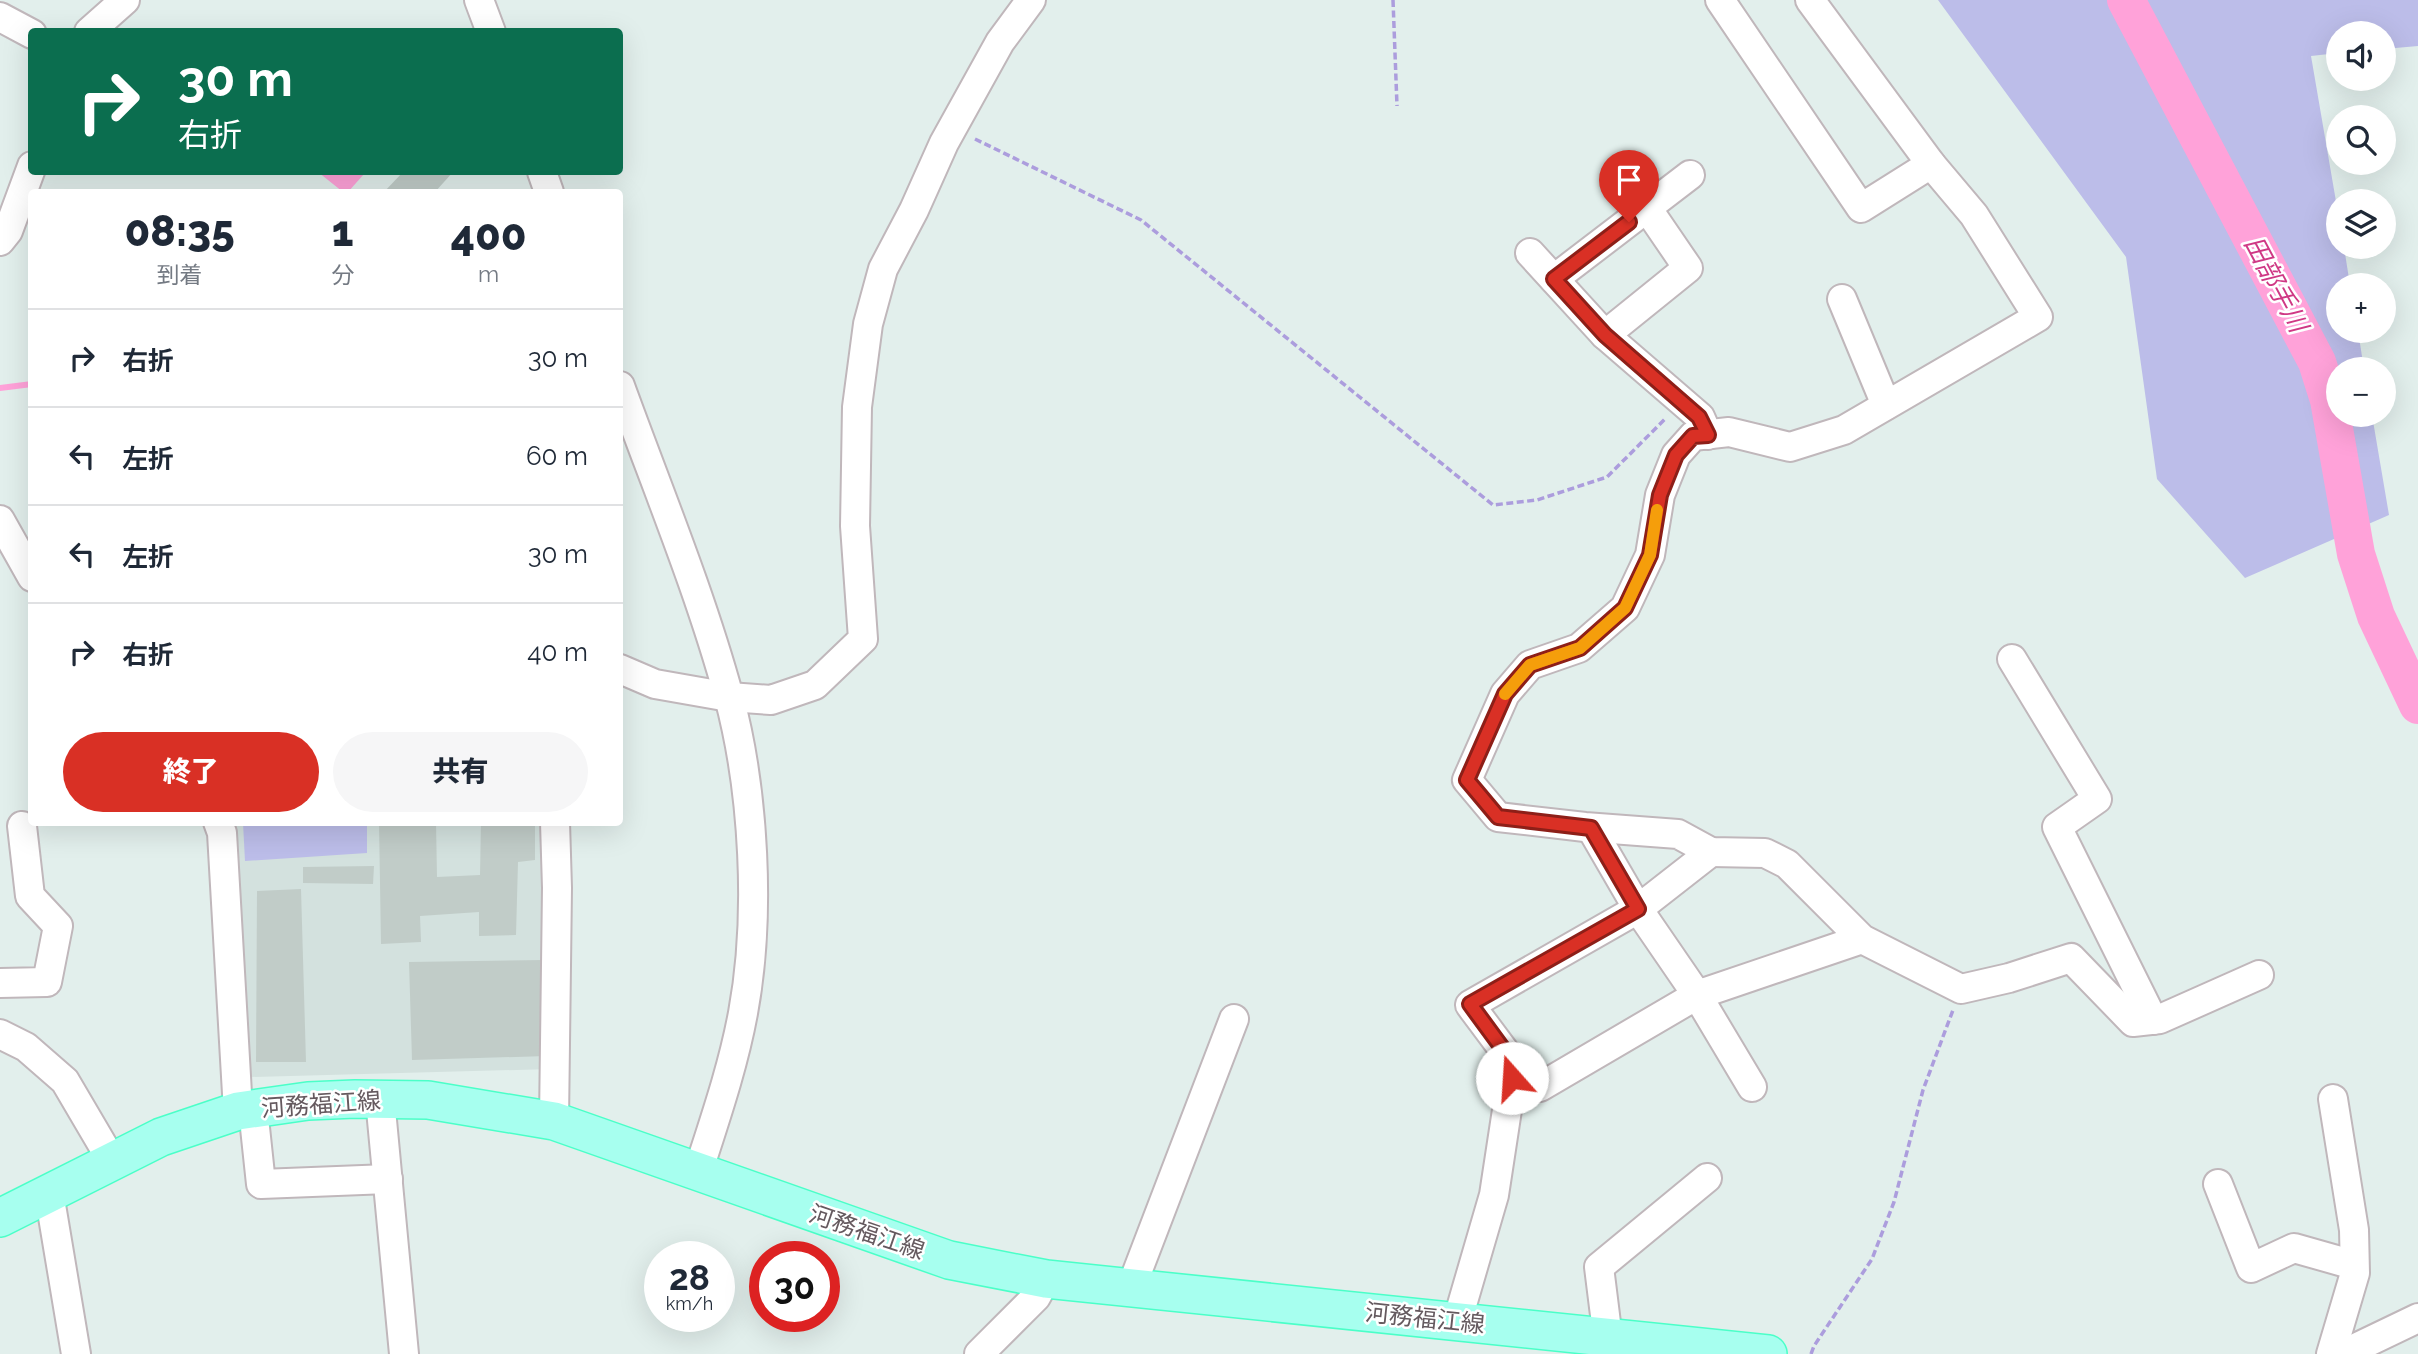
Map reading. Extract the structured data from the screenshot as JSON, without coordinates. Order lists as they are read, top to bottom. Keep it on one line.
{"streets":{"main road":["河務福江線"]},"water":["田部手川"],"page":{"map_buttons":["+","−"],"turn":["30 m","右折"],"eta":["08:35","到着","1","分","400","m"],"list":[{"name":"右折","value":"30 m"},{"name":"左折","value":"60 m"},{"name":"左折","value":"30 m"},{"name":"右折","value":"40 m"}],"buttons":["終了","共有"],"speed":"28 km/h","limit":"30"}}
